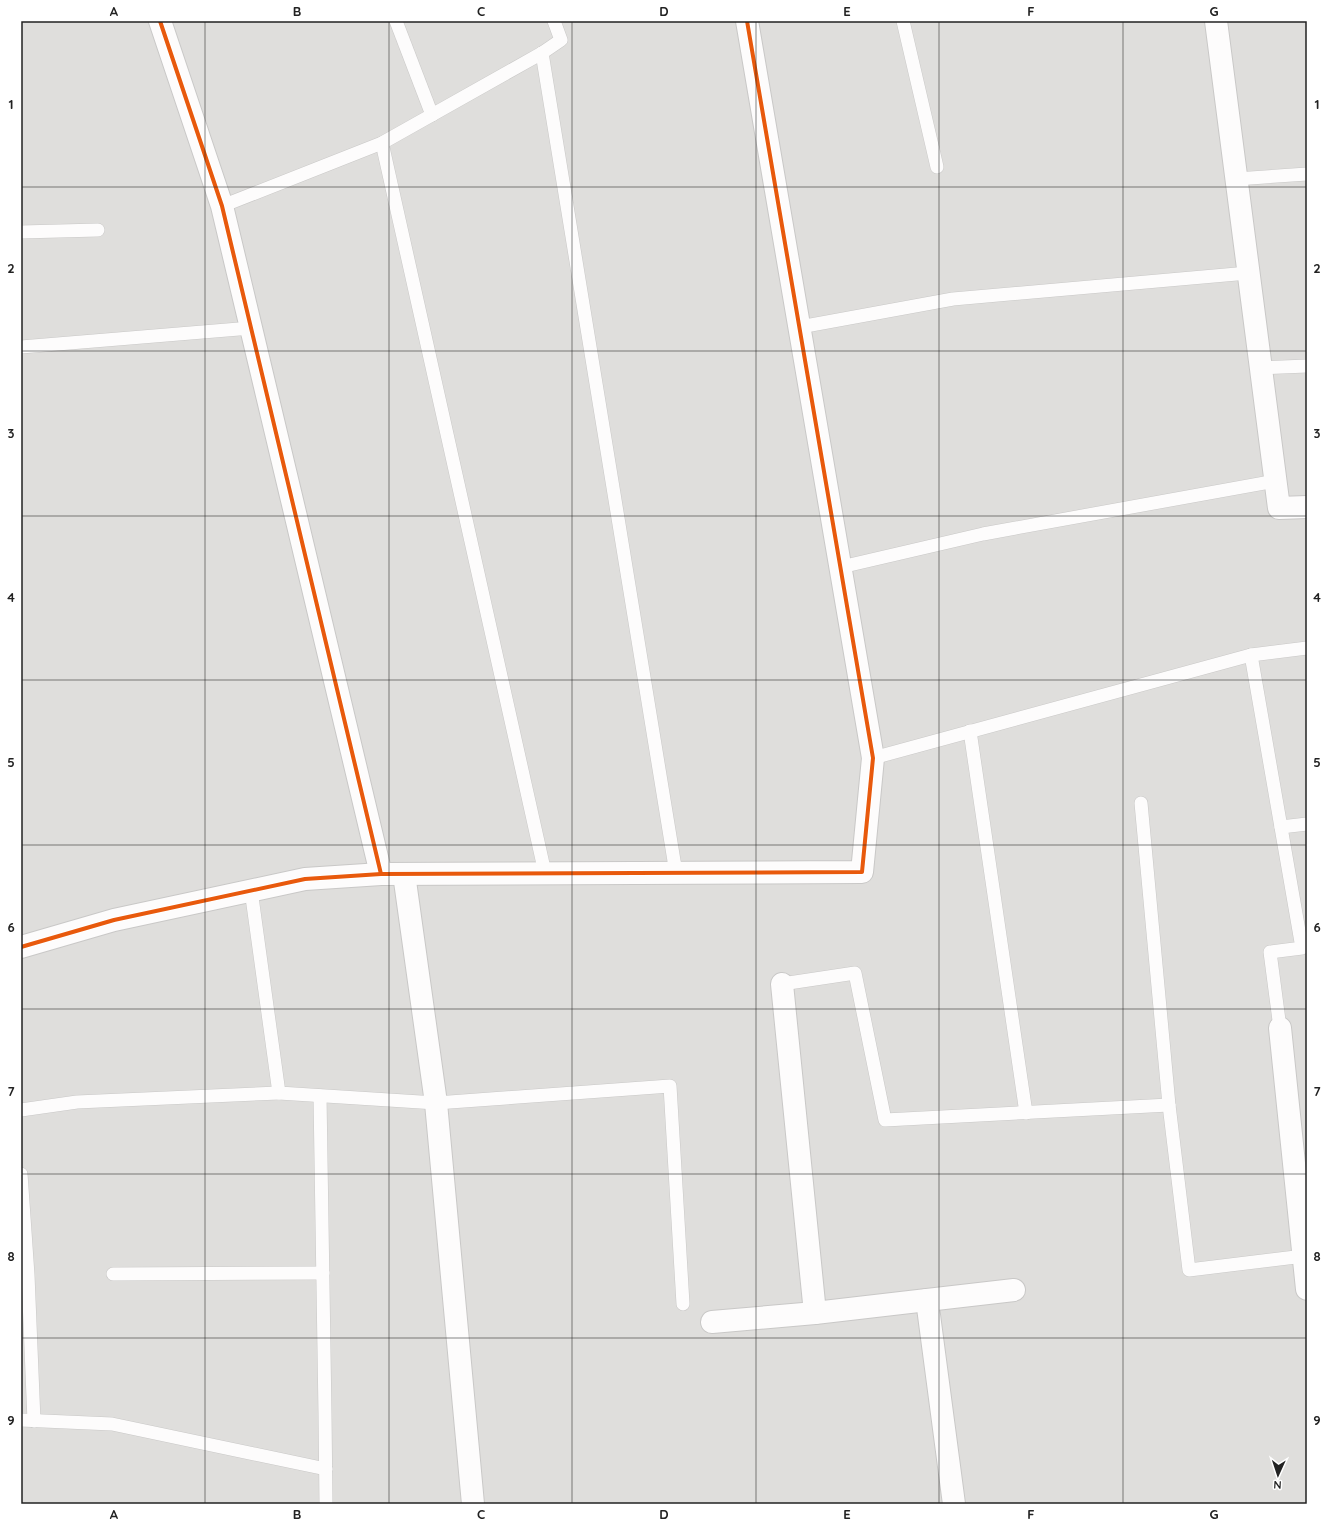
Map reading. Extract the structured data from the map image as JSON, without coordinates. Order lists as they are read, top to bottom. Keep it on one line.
{"north":"bottom","grid":{"columns":["A","B","C","D","E","F","G"],"rows":["1","2","3","4","5","6","7","8","9"]}}
